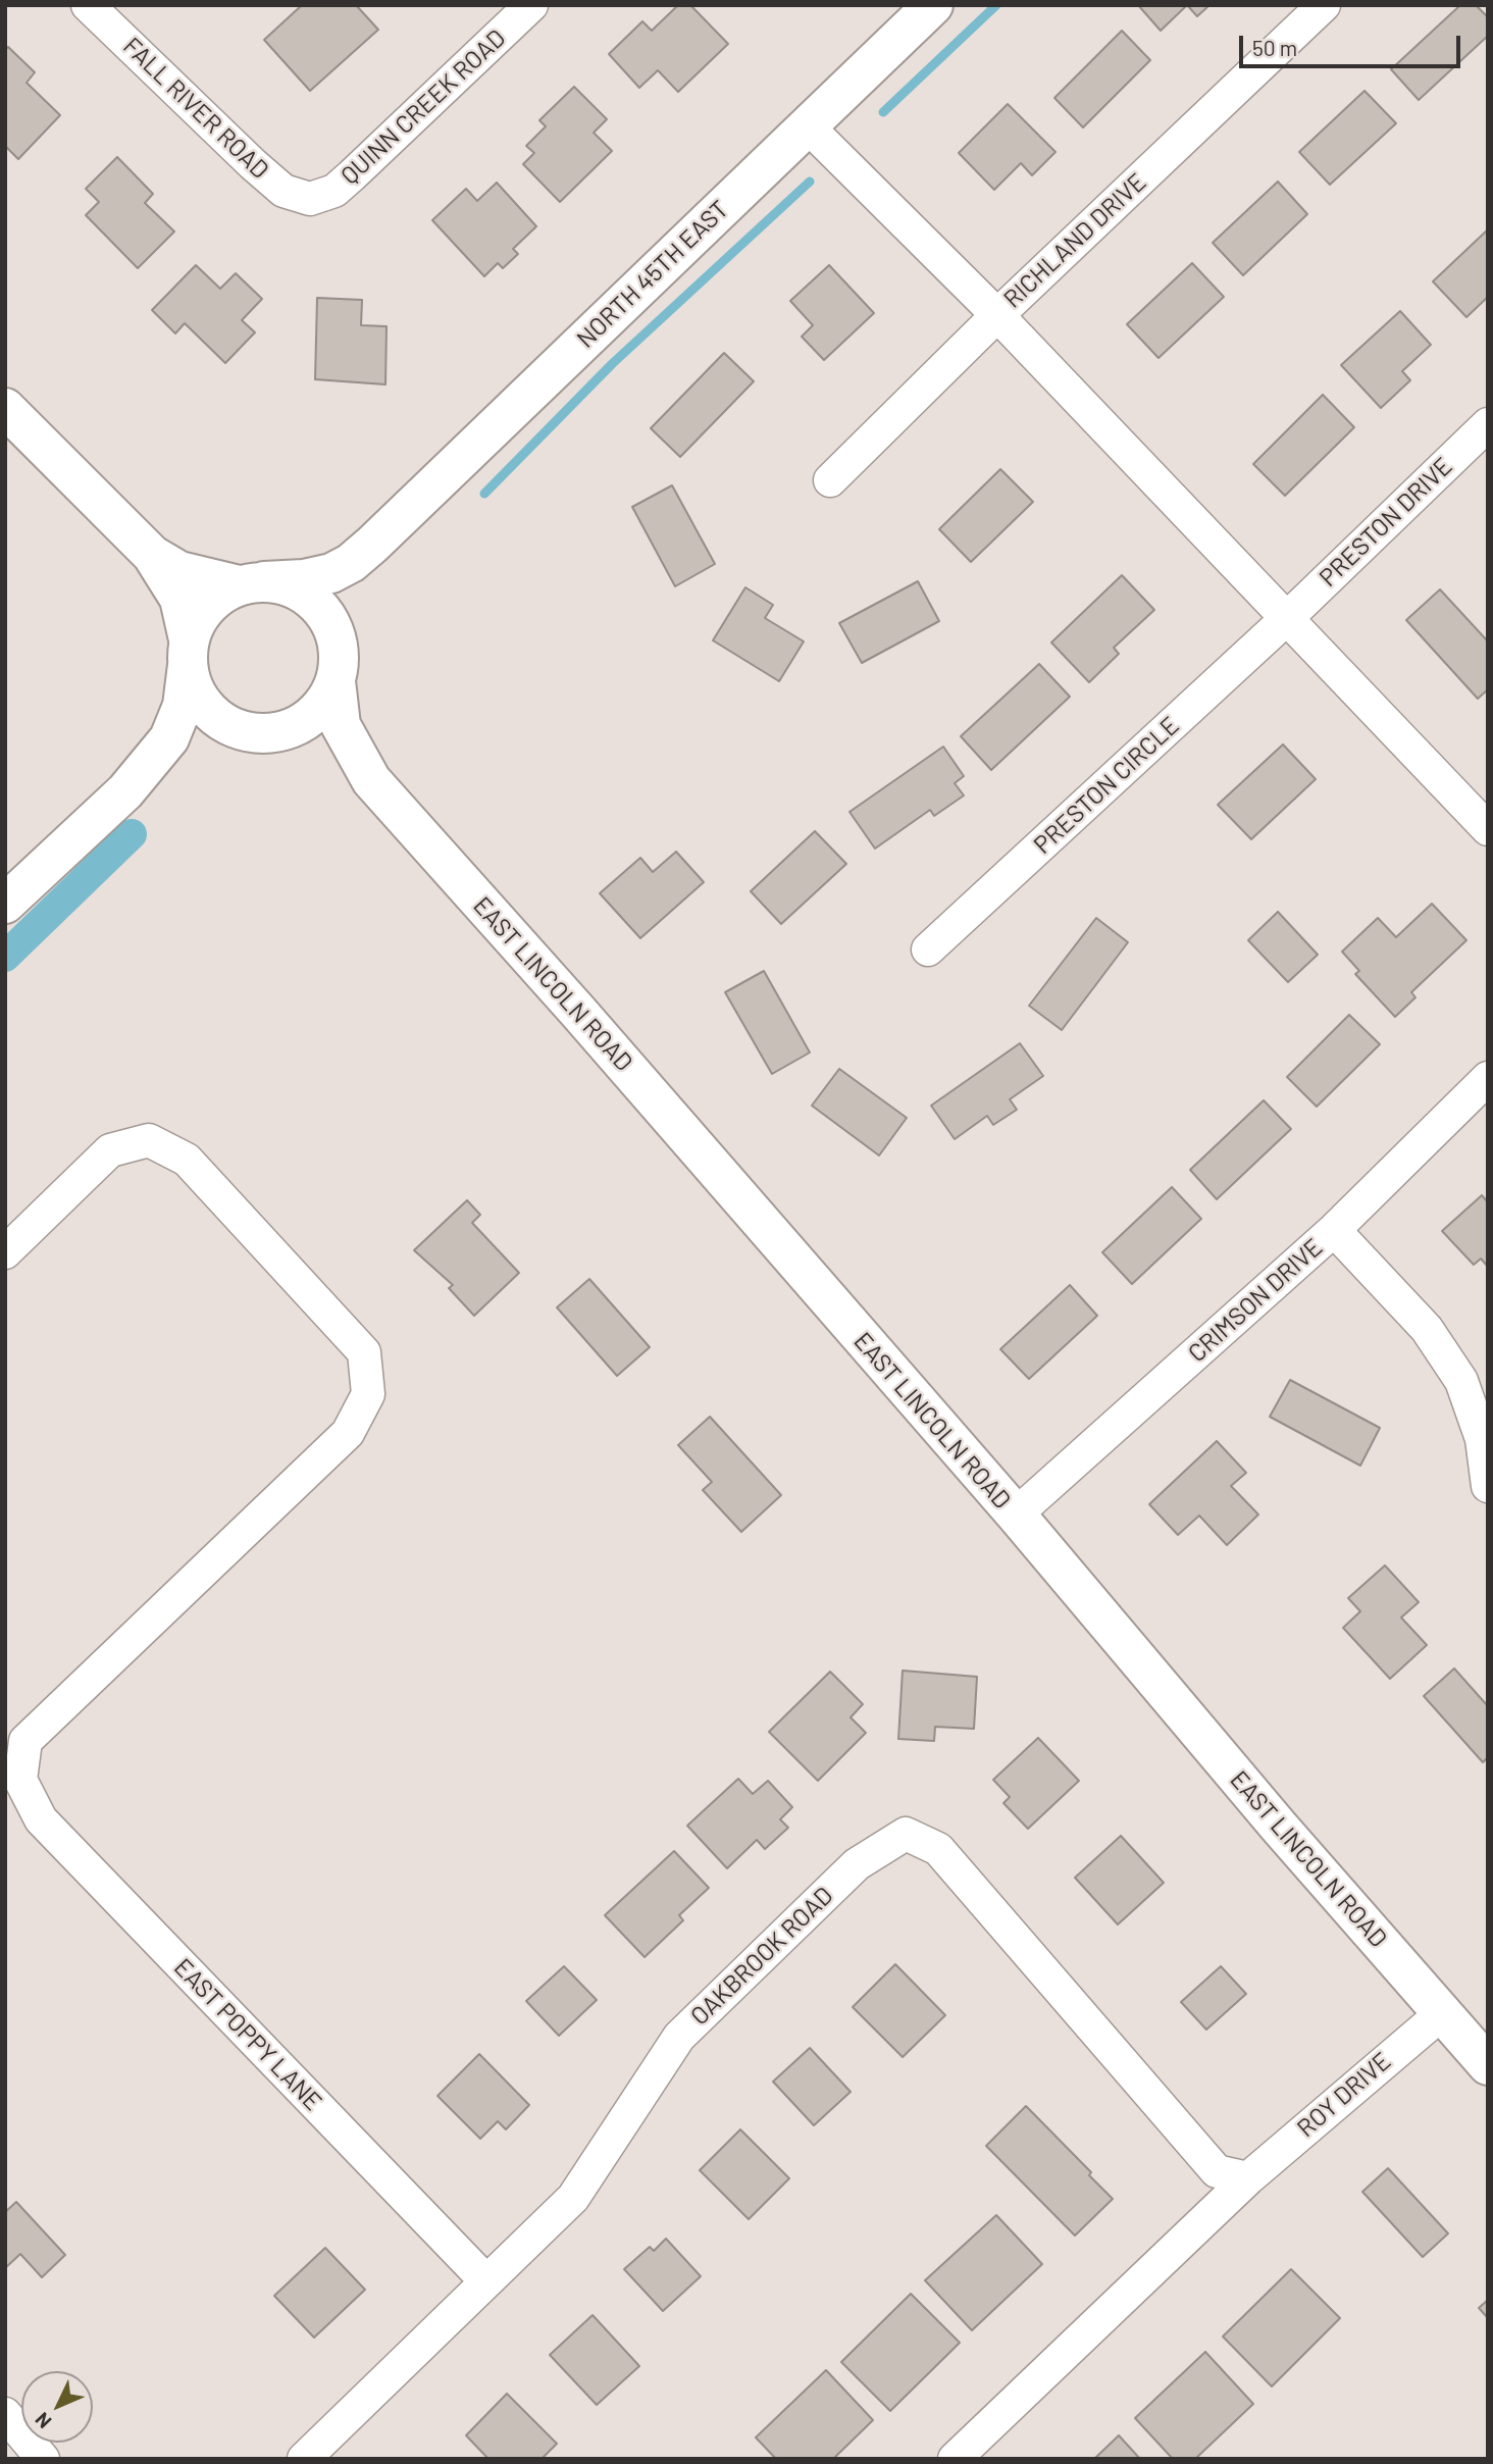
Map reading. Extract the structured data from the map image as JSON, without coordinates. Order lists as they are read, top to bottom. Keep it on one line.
{"streets":{"main road":["NORTH 45TH EAST","EAST LINCOLN ROAD"],"street":["QUINN CREEK ROAD","FALL RIVER ROAD","RICHLAND DRIVE","PRESTON DRIVE","PRESTON CIRCLE","CRIMSON DRIVE","OAKBROOK ROAD","EAST POPPY LANE","ROY DRIVE"]},"crossings":[["QUINN CREEK ROAD","FALL RIVER ROAD"],["NORTH 45TH EAST","EAST LINCOLN ROAD"],["PRESTON DRIVE","PRESTON CIRCLE"],["EAST LINCOLN ROAD","CRIMSON DRIVE"],["EAST LINCOLN ROAD","ROY DRIVE"],["OAKBROOK ROAD","EAST POPPY LANE"],["OAKBROOK ROAD","ROY DRIVE"]],"scale_bar":"50 m","north":"bottom left"}
